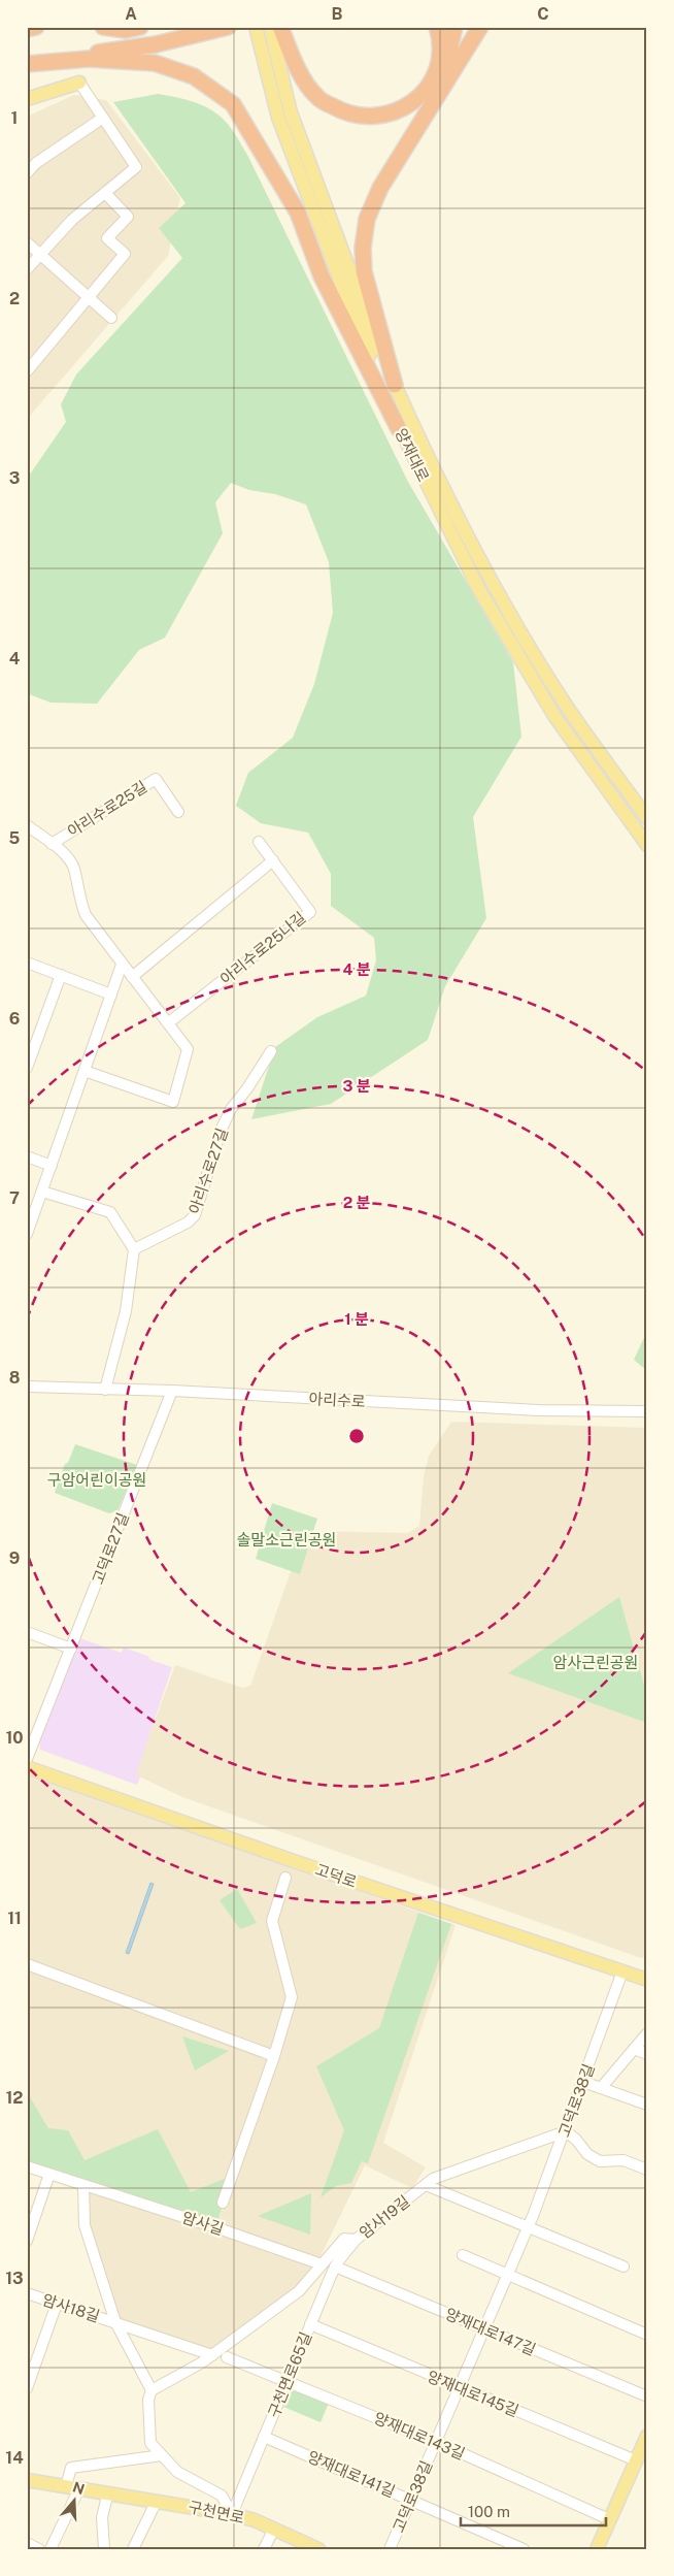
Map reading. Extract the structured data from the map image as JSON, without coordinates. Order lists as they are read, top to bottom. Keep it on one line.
{"streets":{"main road":["양재대로","고덕로","구천면로"],"street":["아리수로25길","아리수로25나길","아리수로27길","아리수로","고덕로27길","고덕로38길","암사19길","암사길","암사18길","양재대로147길","구천면로65길","양재대로145길","양재대로143길","양재대로141길"]},"crossings":[["아리수로25길","아리수로25나길"],["아리수로","고덕로27길"],["고덕로","고덕로38길"],["고덕로38길","암사19길"],["고덕로38길","양재대로147길"],["고덕로38길","양재대로145길"],["고덕로38길","양재대로143길"],["고덕로38길","양재대로141길"],["암사19길","암사길"],["암사19길","구천면로65길"],["양재대로147길","구천면로65길"],["구천면로65길","양재대로145길"],["구천면로65길","양재대로143길"],["구천면로65길","양재대로141길"],["구천면로65길","구천면로"]],"parks":["구암어린이공원","솔말소근린공원","암사근린공원"],"scale_bar":"100 m","north":"top","grid":{"columns":["A","B","C"],"rows":["1","2","3","4","5","6","7","8","9","10","11","12","13","14"]},"rings":["4 분","3 분","2 분","1 분"]}
